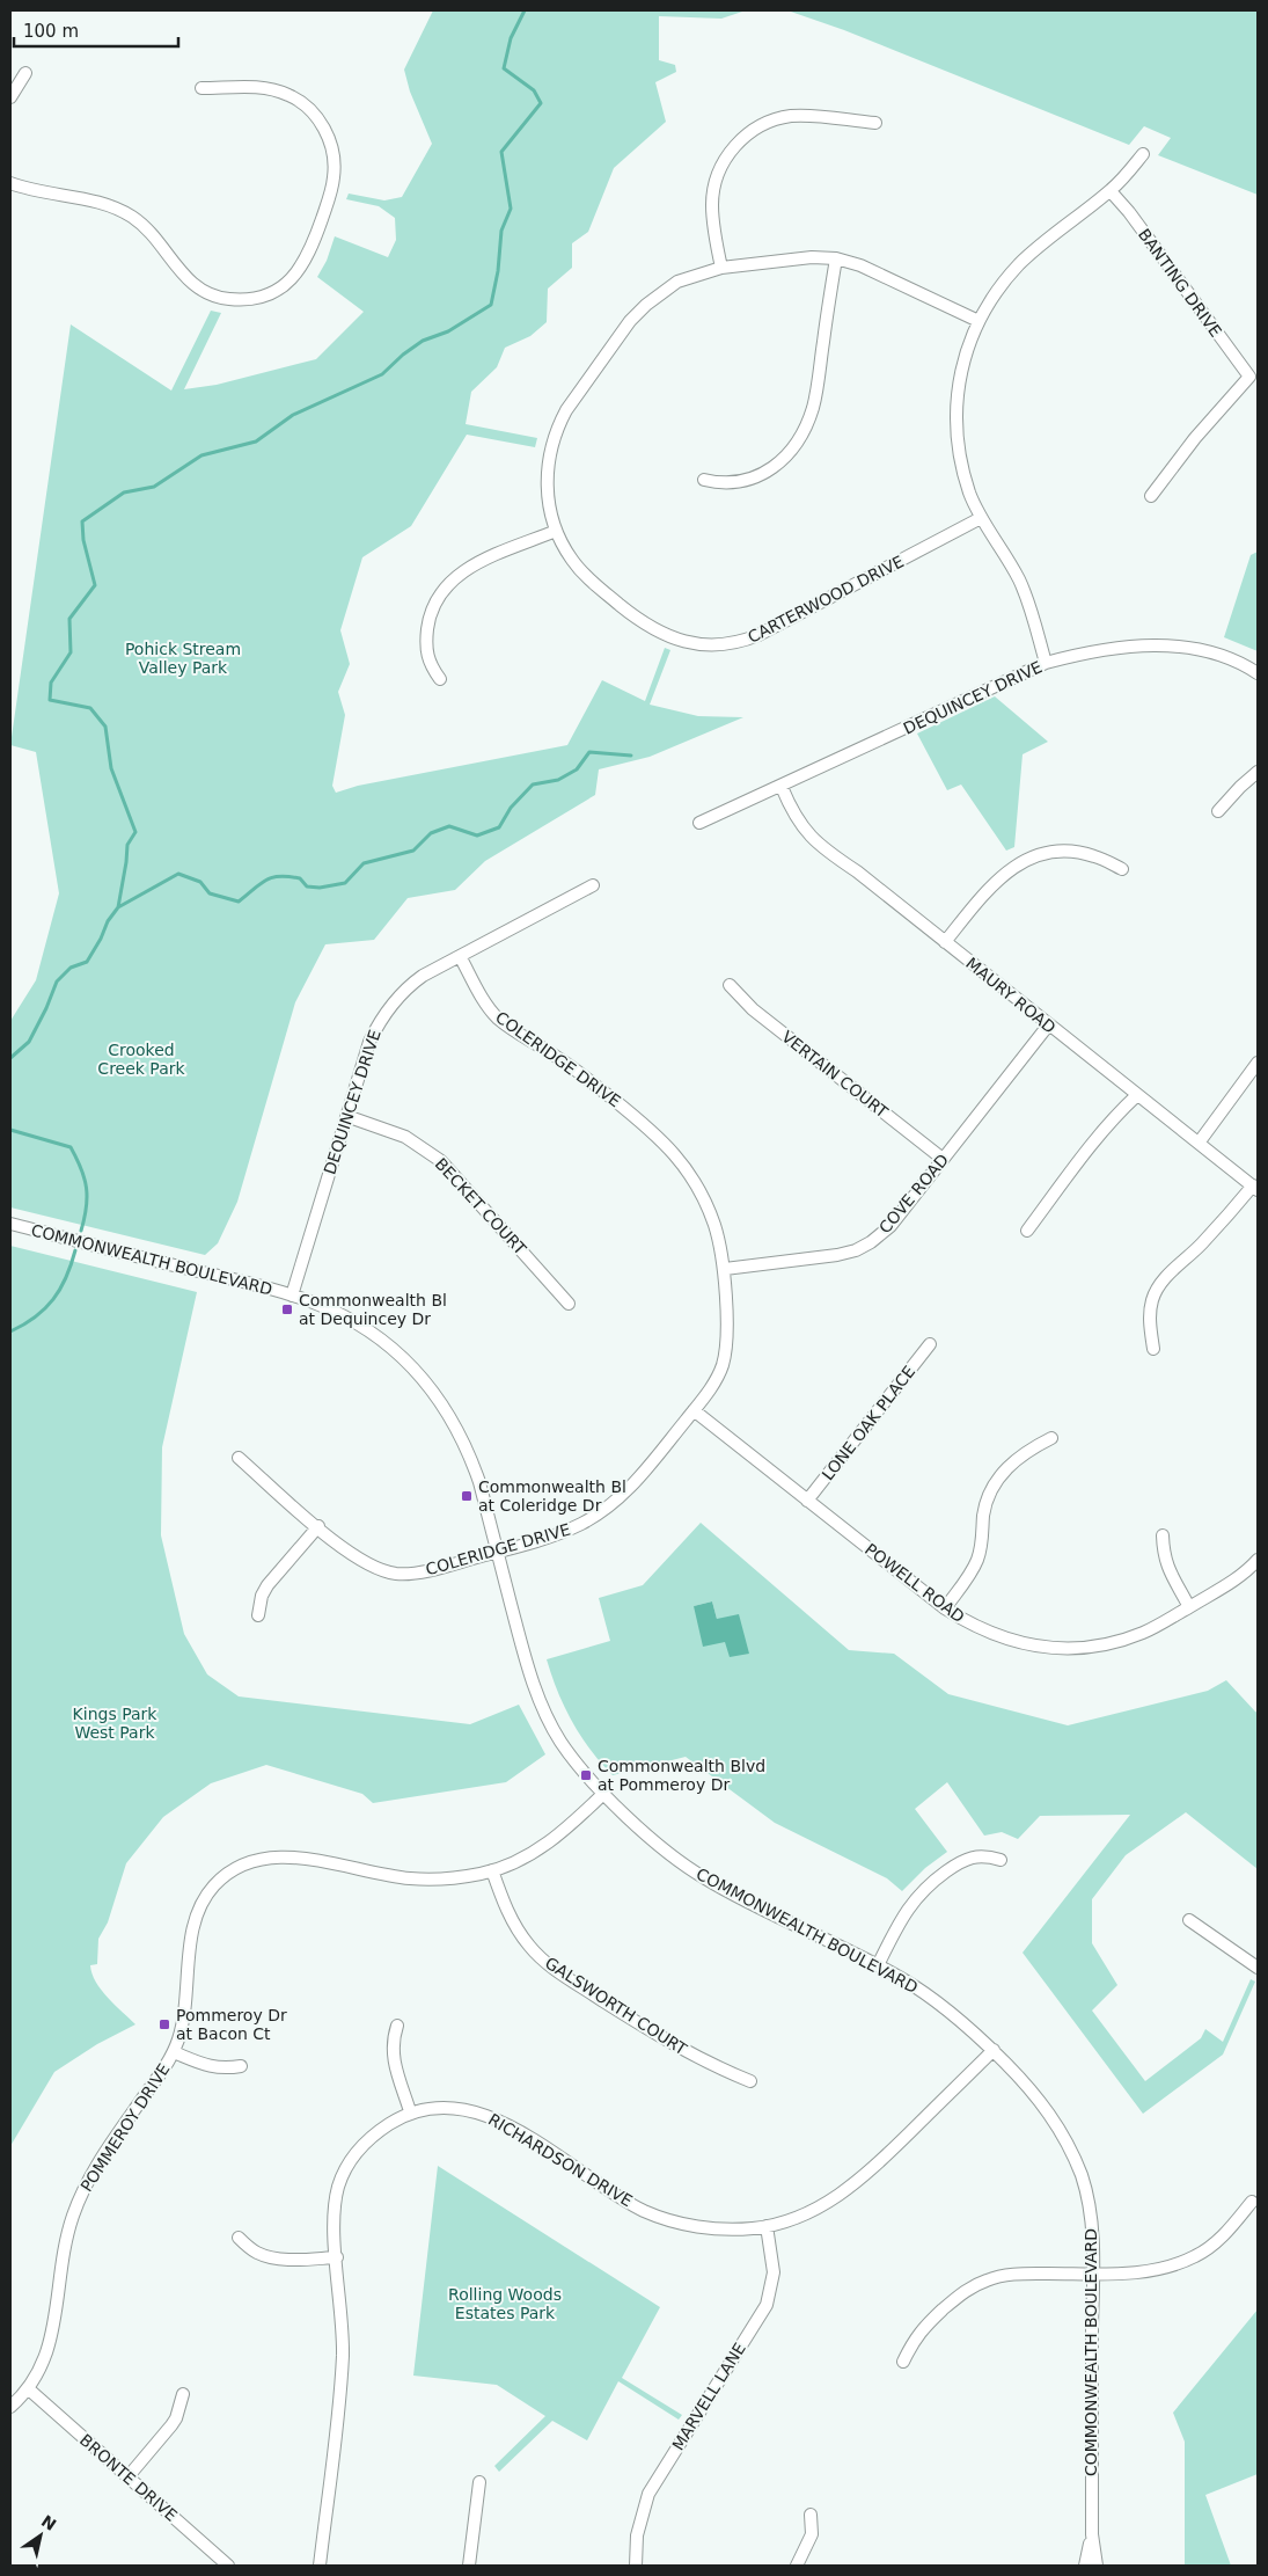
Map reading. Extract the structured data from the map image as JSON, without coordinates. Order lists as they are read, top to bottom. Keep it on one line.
{"streets":{"street":["BANTING DRIVE","CARTERWOOD DRIVE","DEQUINCEY DRIVE","MAURY ROAD","COLERIDGE DRIVE","VERTAIN COURT","COVE ROAD","BECKET COURT","COMMONWEALTH BOULEVARD","LONE OAK PLACE","POWELL ROAD","GALSWORTH COURT","POMMEROY DRIVE","RICHARDSON DRIVE","MARVELL LANE","BRONTE DRIVE"]},"crossings":[["DEQUINCEY DRIVE","MAURY ROAD"],["DEQUINCEY DRIVE","COLERIDGE DRIVE"],["DEQUINCEY DRIVE","BECKET COURT"],["DEQUINCEY DRIVE","COMMONWEALTH BOULEVARD"],["MAURY ROAD","COVE ROAD"],["COLERIDGE DRIVE","COVE ROAD"],["COLERIDGE DRIVE","COMMONWEALTH BOULEVARD"],["COLERIDGE DRIVE","POWELL ROAD"],["VERTAIN COURT","COVE ROAD"],["COMMONWEALTH BOULEVARD","POMMEROY DRIVE"],["COMMONWEALTH BOULEVARD","RICHARDSON DRIVE"],["LONE OAK PLACE","POWELL ROAD"],["GALSWORTH COURT","POMMEROY DRIVE"],["POMMEROY DRIVE","BRONTE DRIVE"],["RICHARDSON DRIVE","MARVELL LANE"]],"parks":["Pohick Stream Valley Park","Crooked Creek Park","Kings Park West Park","Rolling Woods Estates Park"],"places":{"transit":["Commonwealth Bl at Dequincey Dr","Commonwealth Bl at Coleridge Dr","Commonwealth Blvd at Pommeroy Dr","Pommeroy Dr at Bacon Ct"]},"scale_bar":"100 m","north":"top right"}
